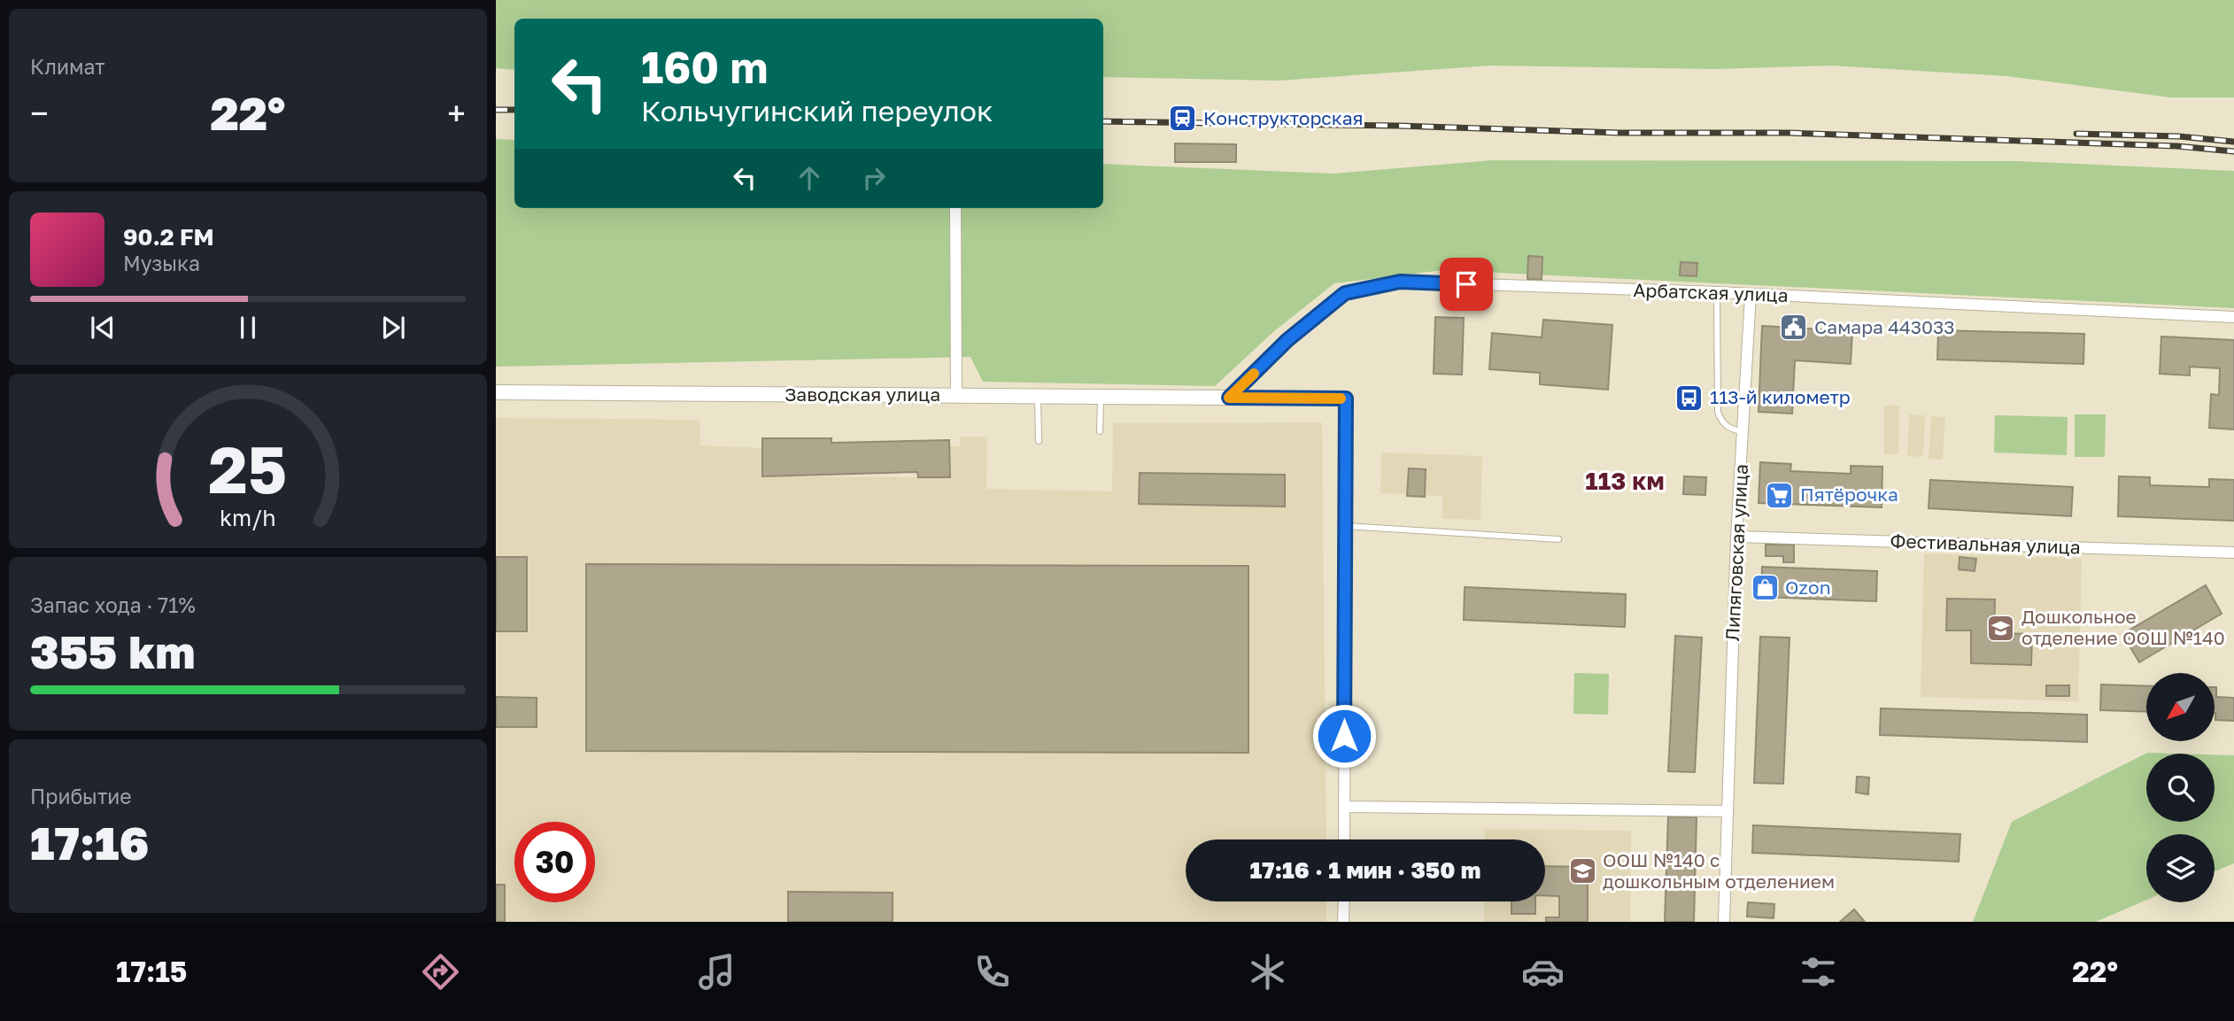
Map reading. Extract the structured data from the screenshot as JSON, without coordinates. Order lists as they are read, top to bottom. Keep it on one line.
{"streets":{"street":["Арбатская улица","Заводская улица","Фестивальная улица","Липяговская улица"]},"crossings":[["Арбатская улица","Заводская улица"],["Арбатская улица","Липяговская улица"],["Фестивальная улица","Липяговская улица"]],"districts":["113 км"],"places":{"station":["Конструкторская"],"public building":["Самара 443033"],"bus stop":["113-й километр"],"supermarket":["Пятёрочка"],"shop":["Ozon"],"school or university":["Дошкольное отделение ООШ №140","ООШ №140 с дошкольным отделением"]},"north":"bottom left","page":{"tile":["Климат",["Запас хода · 71%","355 km"],["Прибытие","17:16"]],"turn":["160 m","Кольчугинский переулок"],"heat":["−","22°","+"],"song":["90.2 FM","Музыка"],"limit":"30","trip":"17:16 · 1 мин · 350 m","tabs":["17:15","22°"],"gauge":["25","km/h"]}}
